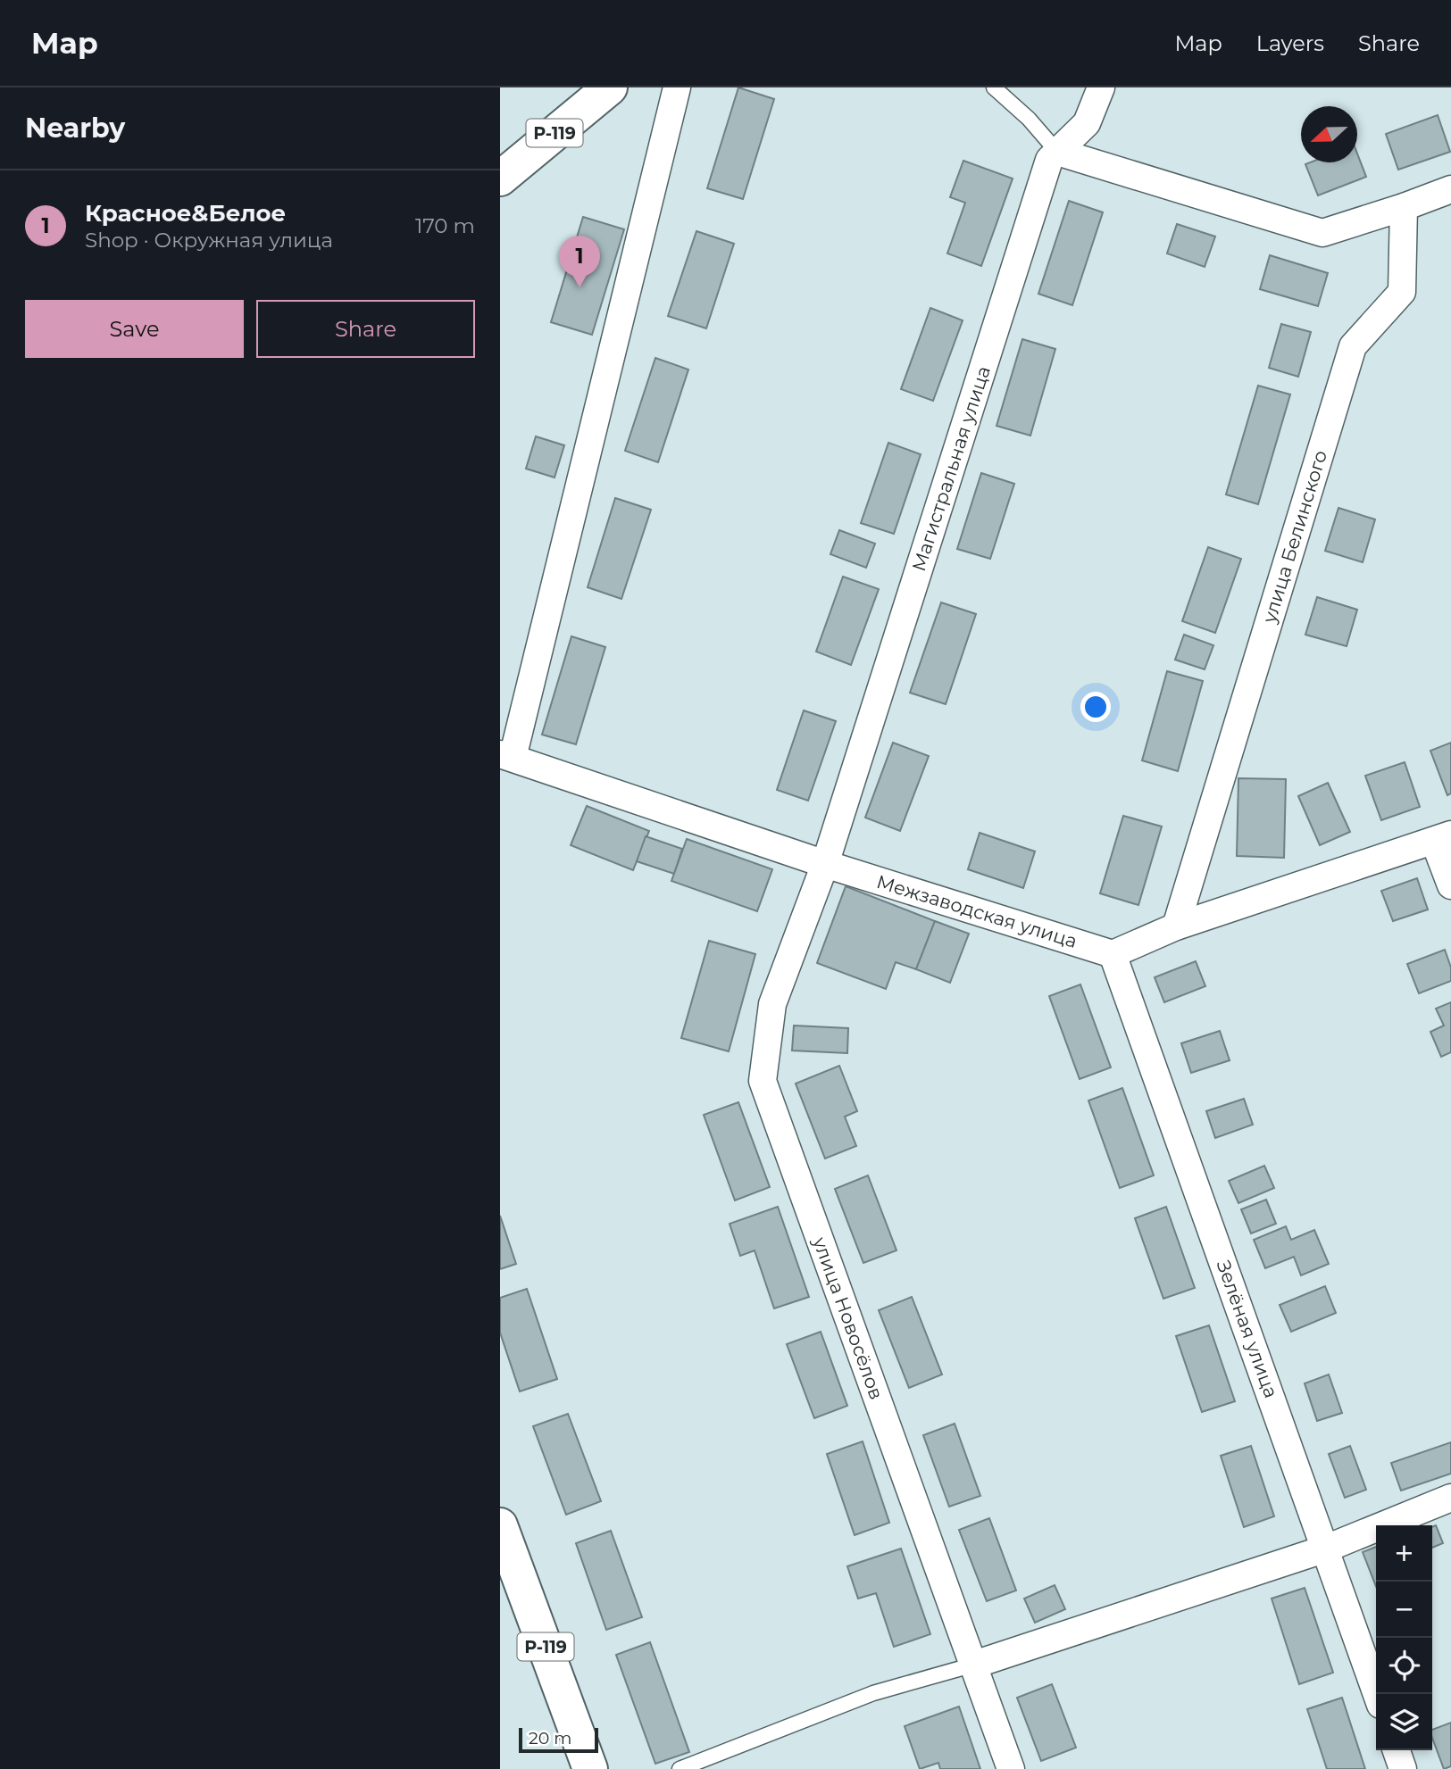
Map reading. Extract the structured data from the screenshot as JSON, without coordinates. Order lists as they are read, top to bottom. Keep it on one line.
{"streets":{"highway":["Р-119"],"street":["Магистральная улица","улица Белинского","Межзаводская улица","улица Новосёлов","Зелёная улица"]},"crossings":[["Магистральная улица","Межзаводская улица"],["Магистральная улица","улица Новосёлов"],["Межзаводская улица","улица Новосёлов"],["Межзаводская улица","Зелёная улица"]],"scale_bar":"20 m","north":"left","page":{"header":"Map","nav":["Map","Layers","Share"],"heading":"Nearby","list":[{"mark":"1","name":"Красное&Белое","note":"Shop · Окружная улица","value":"170 m"}],"pins":"1","buttons":["Save","Share"],"map_buttons":["+","−"],"scale":"20 m"}}
